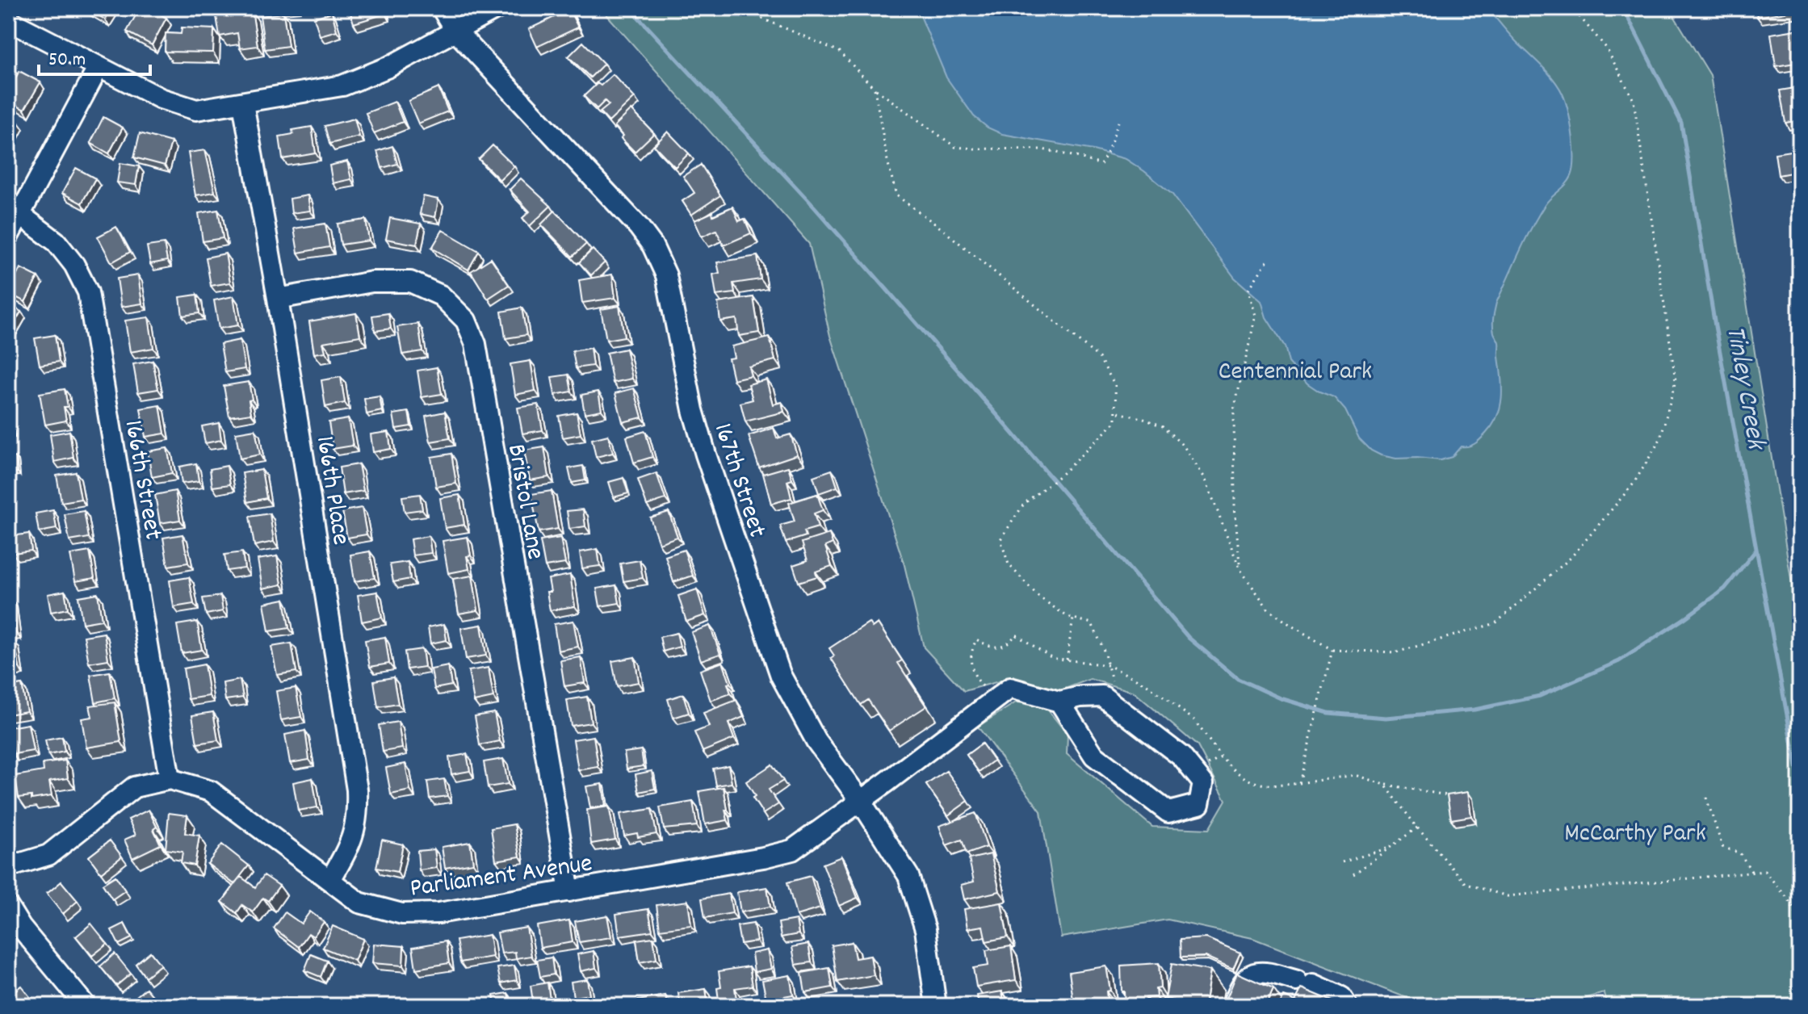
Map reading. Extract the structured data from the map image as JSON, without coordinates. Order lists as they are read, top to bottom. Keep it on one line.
{"streets":{"street":["166th Street","167th Street","166th Place","Bristol Lane","Parliament Avenue"]},"crossings":[["166th Street","Parliament Avenue"],["167th Street","Parliament Avenue"],["166th Place","Bristol Lane"],["166th Place","Parliament Avenue"],["Bristol Lane","Parliament Avenue"]],"water":["Tinley Creek"],"parks":["Centennial Park","McCarthy Park"],"scale_bar":"50 m"}
